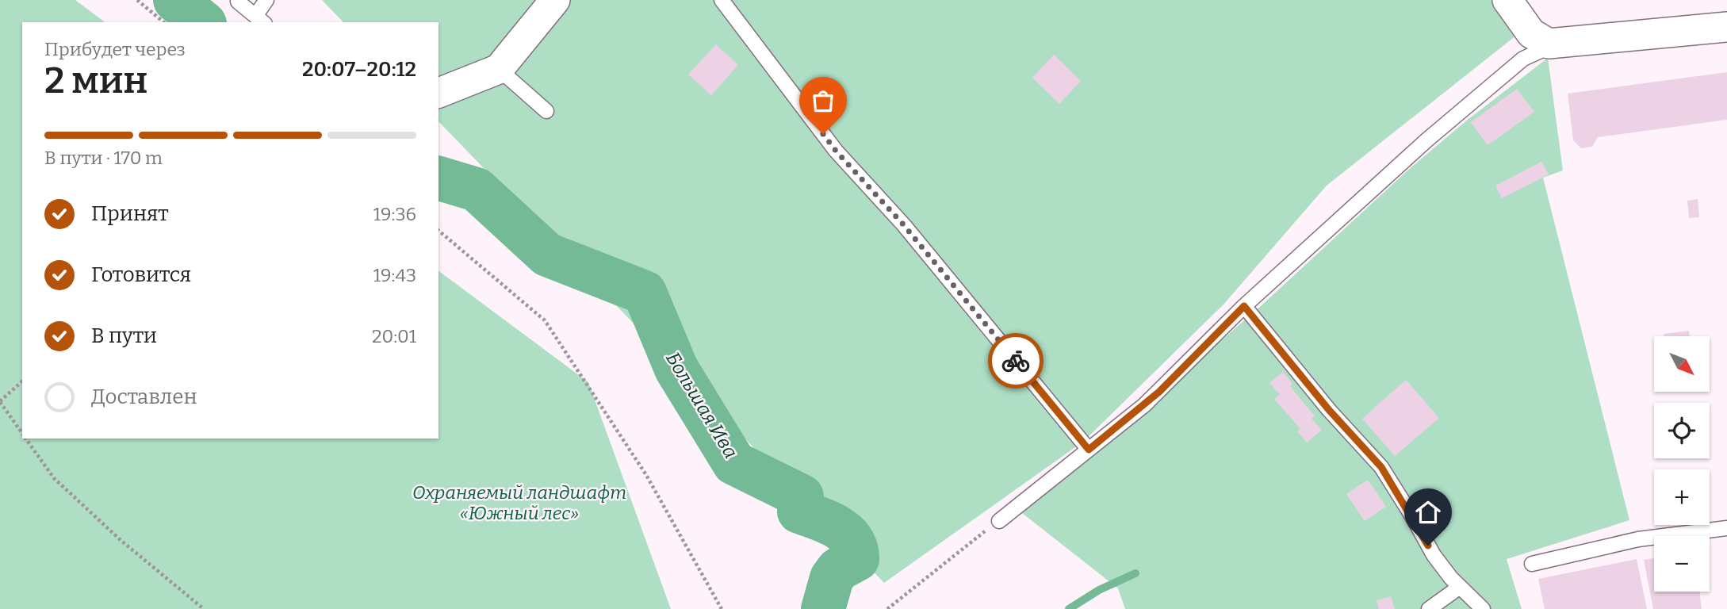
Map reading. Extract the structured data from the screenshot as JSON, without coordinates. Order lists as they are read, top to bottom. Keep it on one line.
{"water":["Большая Ива"],"parks":["Охраняемый ландшафт «Южный лес»"],"north":"bottom right","page":{"heading":["2 мин","Прибудет через","20:07–20:12"],"bar":"В пути · 170 m","list":[["Принят","19:36"],["Готовится","19:43"],["В пути","20:01"],"Доставлен"],"map_buttons":["+","−"]}}
